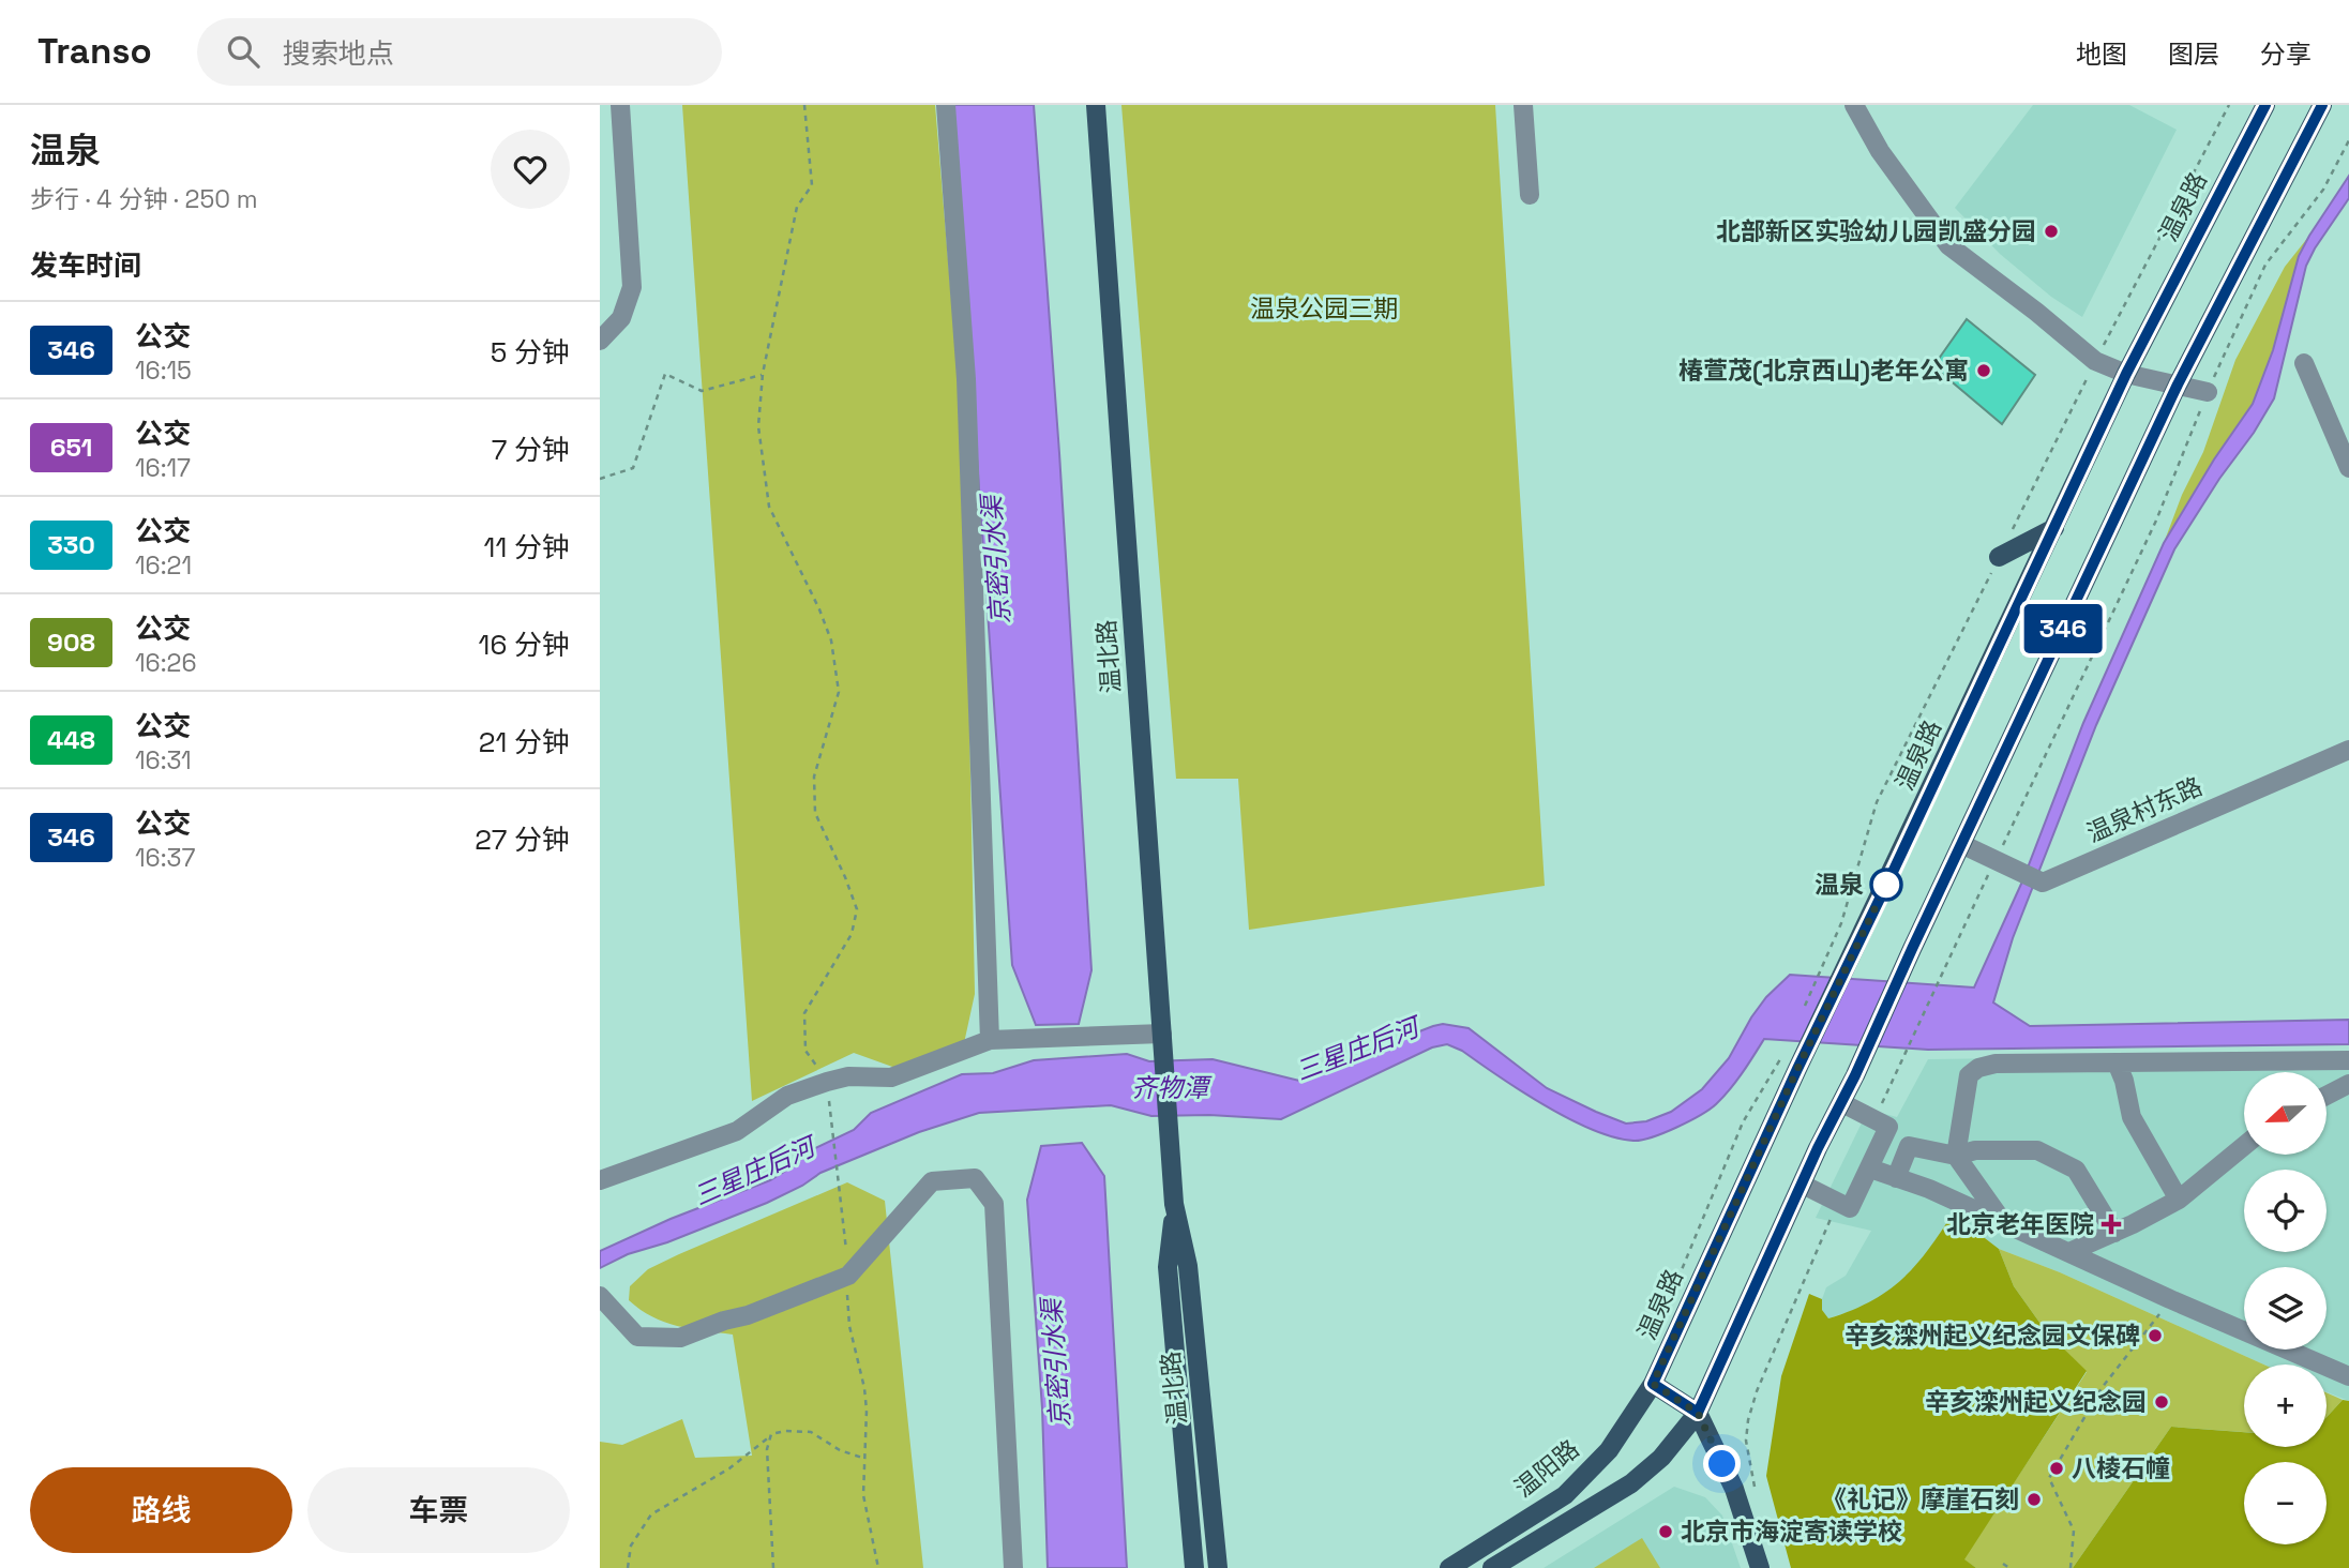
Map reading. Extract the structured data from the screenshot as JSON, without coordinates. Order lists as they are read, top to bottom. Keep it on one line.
{"streets":{"main road":["温泉路","温北路","温阳路"],"street":["温泉村东路"]},"crossings":[["温泉路","温阳路"]],"water":["京密引水渠","三星庄后河","齐物潭"],"parks":["温泉公园三期"],"places":{"other":["北部新区实验幼儿园凯盛分园","椿萱茂(北京西山)老年公寓","温泉","辛亥滦州起义纪念园文保碑","辛亥滦州起义纪念园","八棱石幢","《礼记》摩崖石刻","北京市海淀寄读学校"],"health":["北京老年医院"]},"lines":["bus line 346"],"north":"left","page":{"header":"Transo","search":"搜索地点","nav":["地图","图层","分享"],"heading":[["温泉","步行 · 4 分钟 · 250 m"],"发车时间"],"on_map":"346","list":[{"mark":"346","name":"公交","note":"16:15","value":"5 分钟"},{"mark":"651","name":"公交","note":"16:17","value":"7 分钟"},{"mark":"330","name":"公交","note":"16:21","value":"11 分钟"},{"mark":"908","name":"公交","note":"16:26","value":"16 分钟"},{"mark":"448","name":"公交","note":"16:31","value":"21 分钟"},{"mark":"346","name":"公交","note":"16:37","value":"27 分钟"}],"map_buttons":["+","−"],"buttons":["路线","车票"]}}
